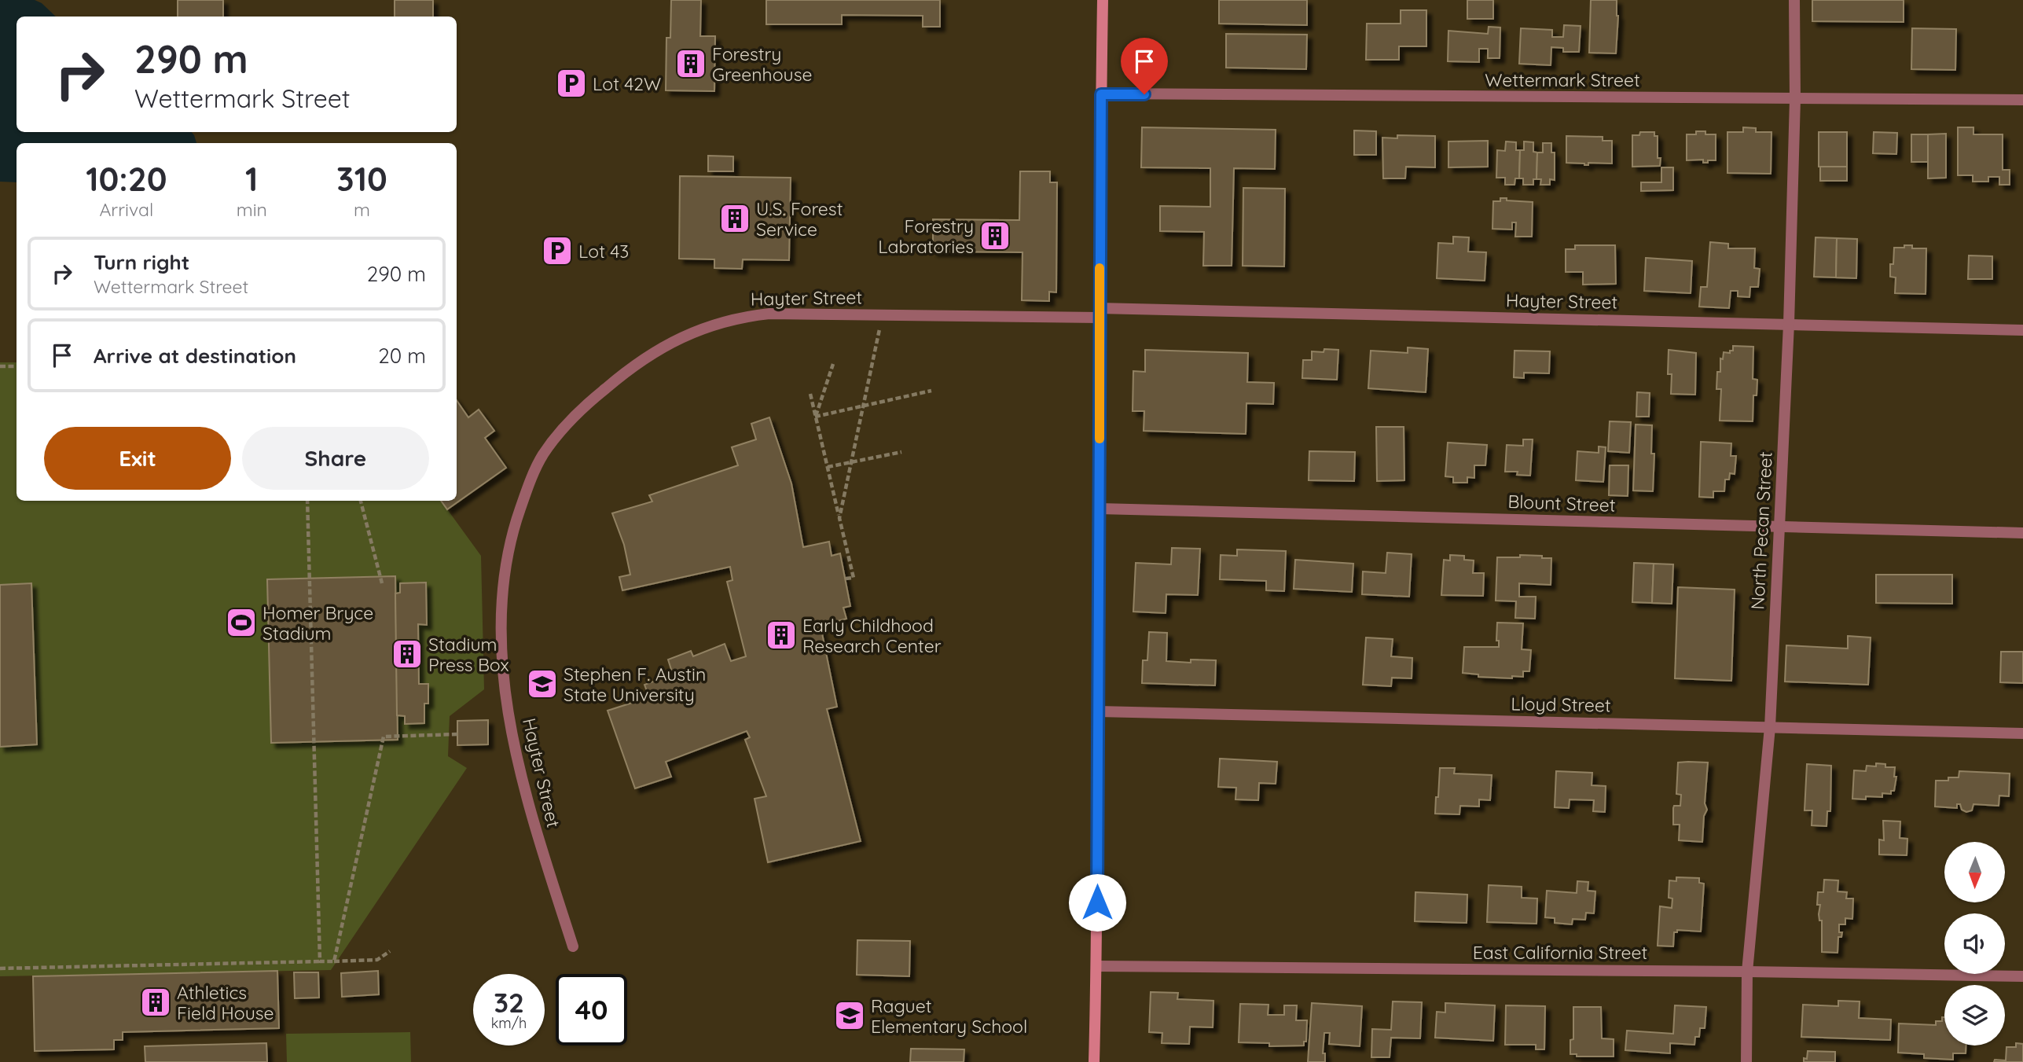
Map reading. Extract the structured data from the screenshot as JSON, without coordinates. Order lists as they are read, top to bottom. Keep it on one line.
{"streets":{"street":["Wettermark Street","Hayter Street","Blount Street","North Pecan Street","Lloyd Street","East California Street"]},"crossings":[["Wettermark Street","North Pecan Street"],["Hayter Street","North Pecan Street"],["Blount Street","North Pecan Street"],["North Pecan Street","Lloyd Street"],["North Pecan Street","East California Street"]],"places":{"building":["Forestry Greenhouse","U.S. Forest Service","Forestry Labratories","Early Childhood Research Center","Stadium Press Box","Athletics Field House"],"parking":["Lot 42W","Lot 43"],"sports":["Homer Bryce Stadium"],"school or university":["Stephen F. Austin State University","Raguet Elementary School"]},"north":"bottom","page":{"turn":["290 m","Wettermark Street"],"eta":["10:20","Arrival","1","min","310","m"],"list":[{"name":"Turn right","note":"Wettermark Street","value":"290 m"},{"name":"Arrive at destination","value":"20 m"}],"buttons":["Exit","Share"],"speed":"32 km/h","limit":"40"}}
